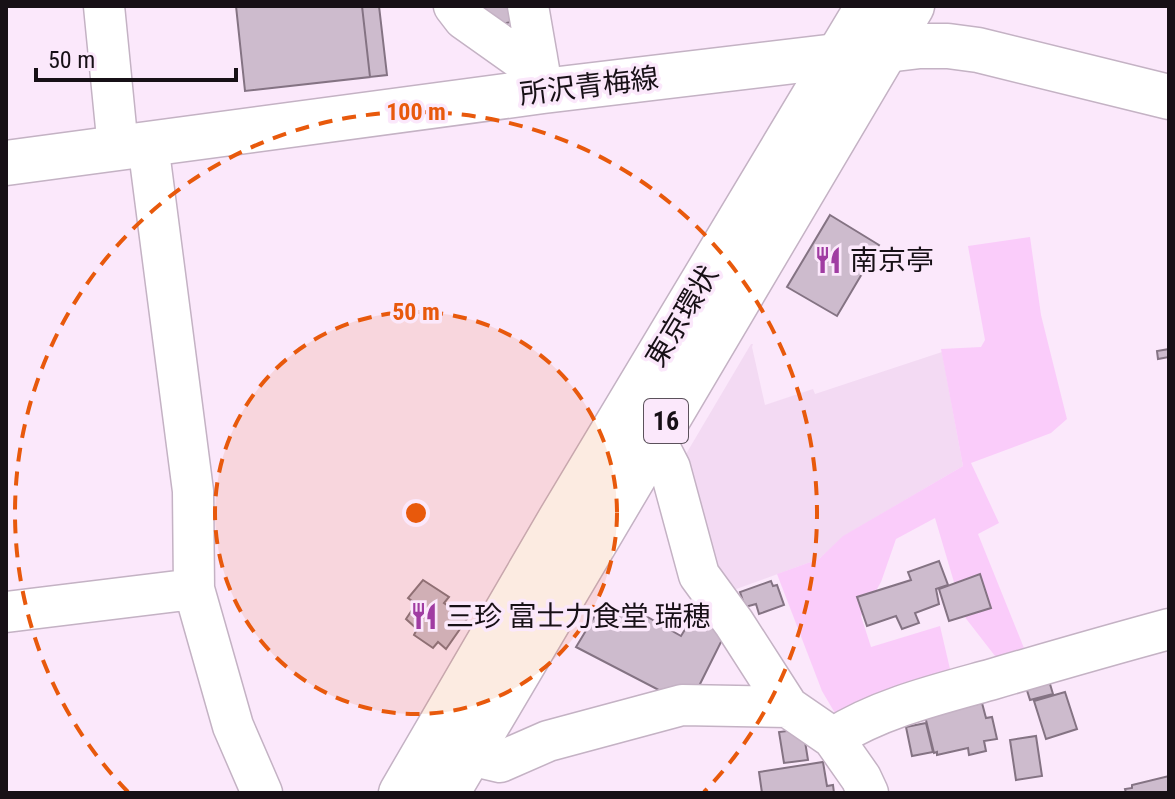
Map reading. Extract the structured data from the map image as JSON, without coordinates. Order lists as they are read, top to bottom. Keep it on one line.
{"streets":{"main road":["所沢青梅線","東京環状","16"]},"crossings":[["所沢青梅線","東京環状"]],"places":{"restaurant":["南京亭","三珍 富士力食堂 瑞穂"]},"scale_bar":"50 m","rings":["100 m","50 m"]}
